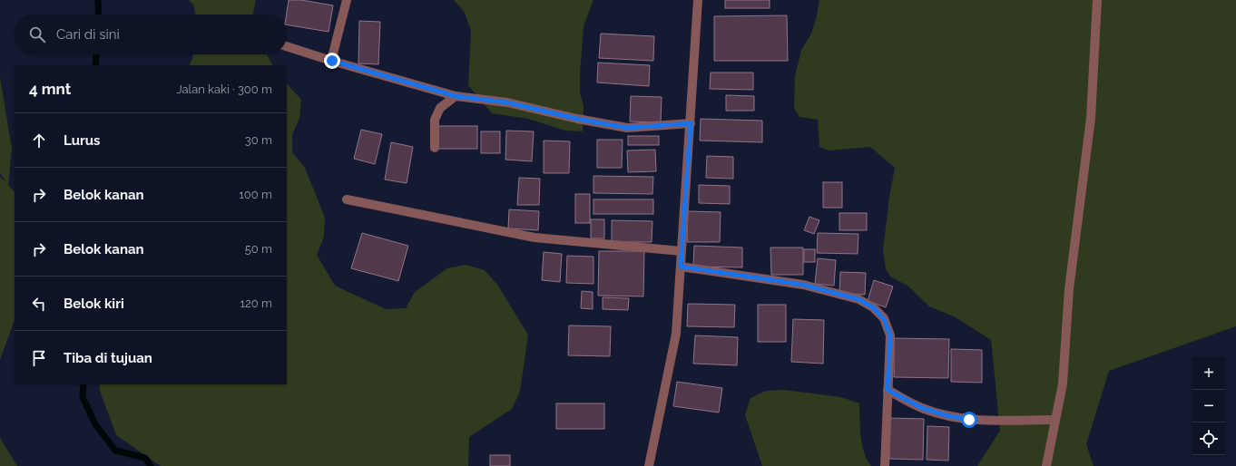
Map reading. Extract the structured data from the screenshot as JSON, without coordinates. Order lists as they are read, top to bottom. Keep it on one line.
{"page":{"search":"Cari di sini","heading":["4 mnt","Jalan kaki · 300 m"],"list":[["Lurus","30 m"],["Belok kanan","100 m"],["Belok kanan","50 m"],["Belok kiri","120 m"],"Tiba di tujuan"],"map_buttons":["+","−"]}}
